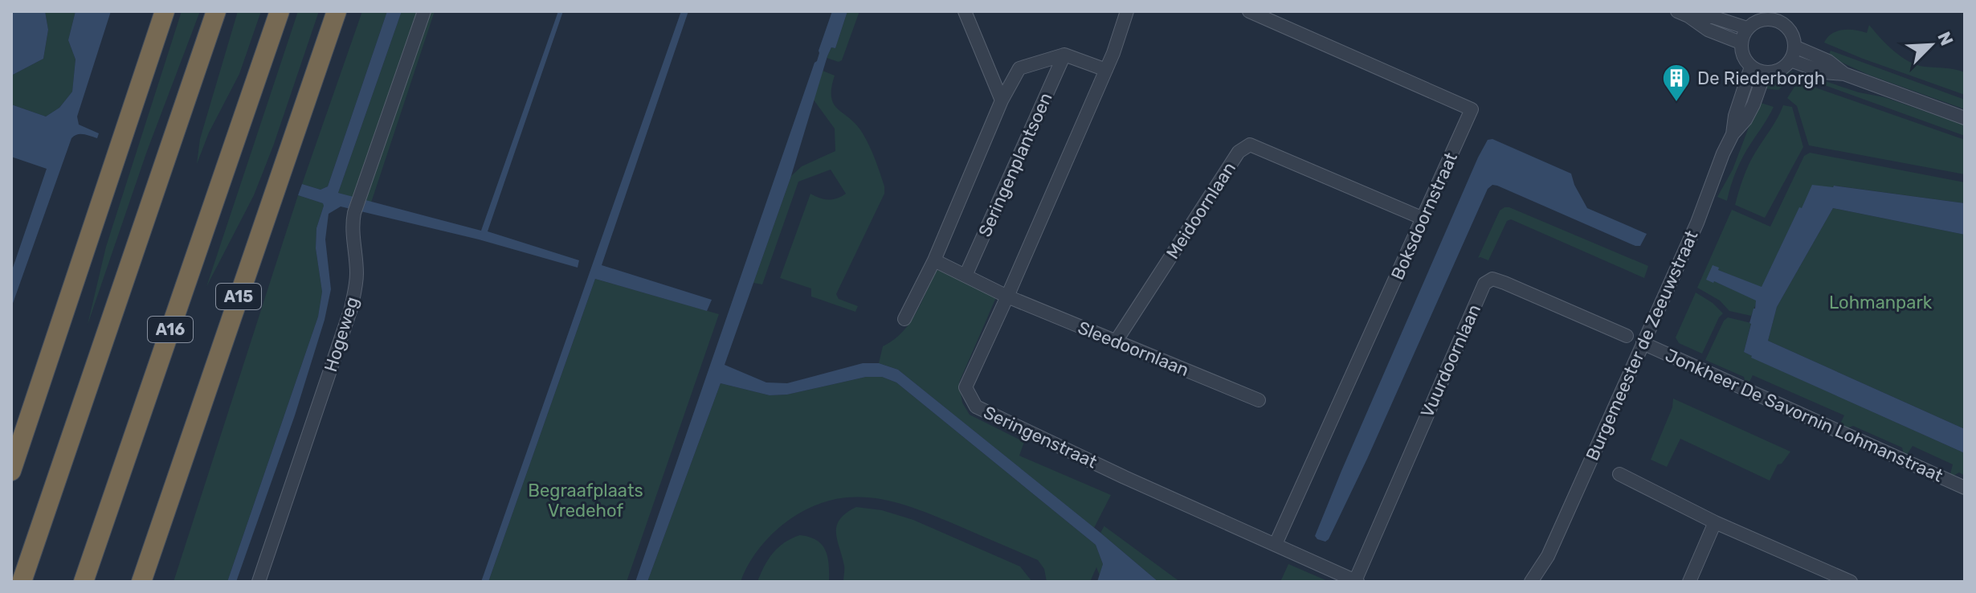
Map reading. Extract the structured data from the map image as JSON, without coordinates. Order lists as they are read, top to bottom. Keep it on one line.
{"streets":{"highway":["A15","A16"],"street":["Seringenplantsoen","Meidoornlaan","Boksdoornstraat","Hogeweg","Burgemeester de Zeeuwstraat","Sleedoornlaan","Vuurdoornlaan","Jonkheer De Savornin Lohmanstraat","Seringenstraat"]},"crossings":[["Meidoornlaan","Boksdoornstraat"],["Meidoornlaan","Sleedoornlaan"],["Boksdoornstraat","Seringenstraat"],["Burgemeester de Zeeuwstraat","Jonkheer De Savornin Lohmanstraat"],["Sleedoornlaan","Seringenstraat"],["Vuurdoornlaan","Seringenstraat"]],"parks":["Lohmanpark","Begraafplaats Vredehof"],"places":{"building":["De Riederborgh"]},"north":"top right"}
